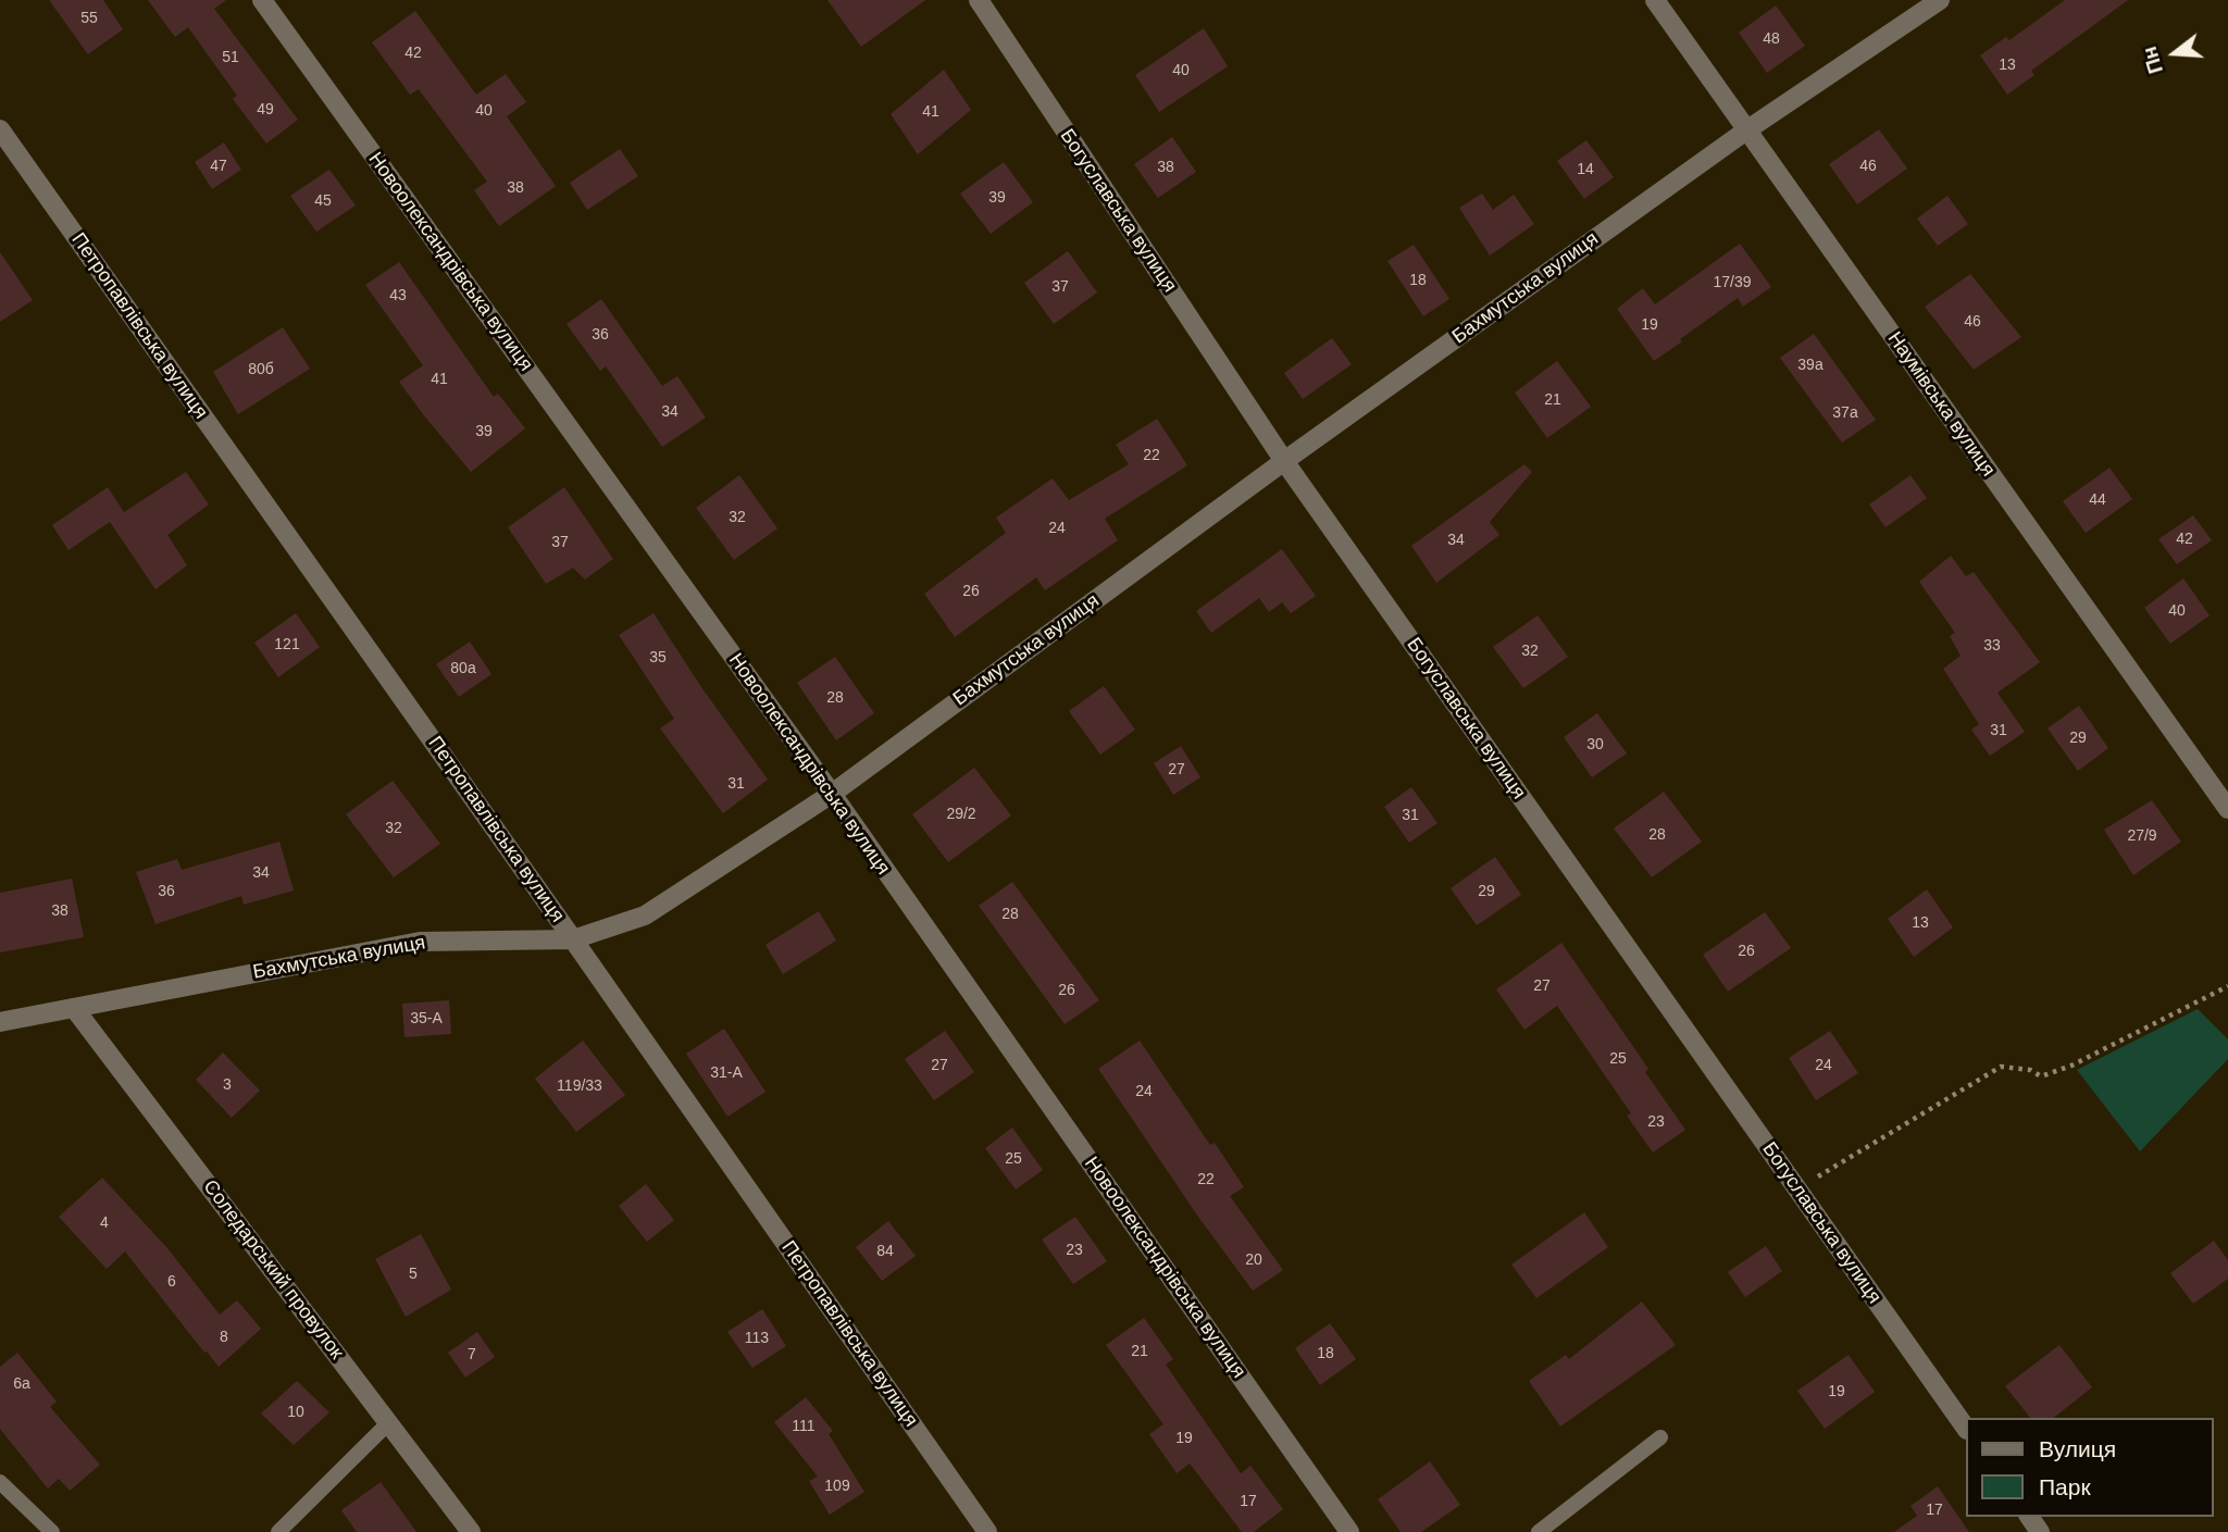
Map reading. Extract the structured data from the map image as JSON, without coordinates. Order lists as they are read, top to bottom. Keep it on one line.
{"streets":{"street":["Богуславська вулиця","Новоолександрівська вулиця","Бахмутська вулиця","Петропавлівська вулиця","Наумівська вулиця","Соледарський провулок"]},"crossings":[["Богуславська вулиця","Бахмутська вулиця"],["Новоолександрівська вулиця","Бахмутська вулиця"],["Бахмутська вулиця","Петропавлівська вулиця"],["Бахмутська вулиця","Наумівська вулиця"],["Бахмутська вулиця","Соледарський провулок"]],"house_numbers":["55","48","42","51","13","40","49","40","41","47","46","38","14","38","39","45","18","17/39","37","43","46","19","36","39а","80б","41","21","34","37а","39","22","44","32","24","42","34","37","26","40","121","33","32","35","80а","28","31","29","30","27","31","29/2","31","32","28","27/9","34","36","29","38","28","13","26","27","26","35-А","25","27","24","31-А","3","119/33","24","23","25","22","4","23","84","20","5","6","8","113","21","18","7","6а","19","10","111","19","109","17","17"],"legend":["Вулиця","Парк"],"north":"left"}
